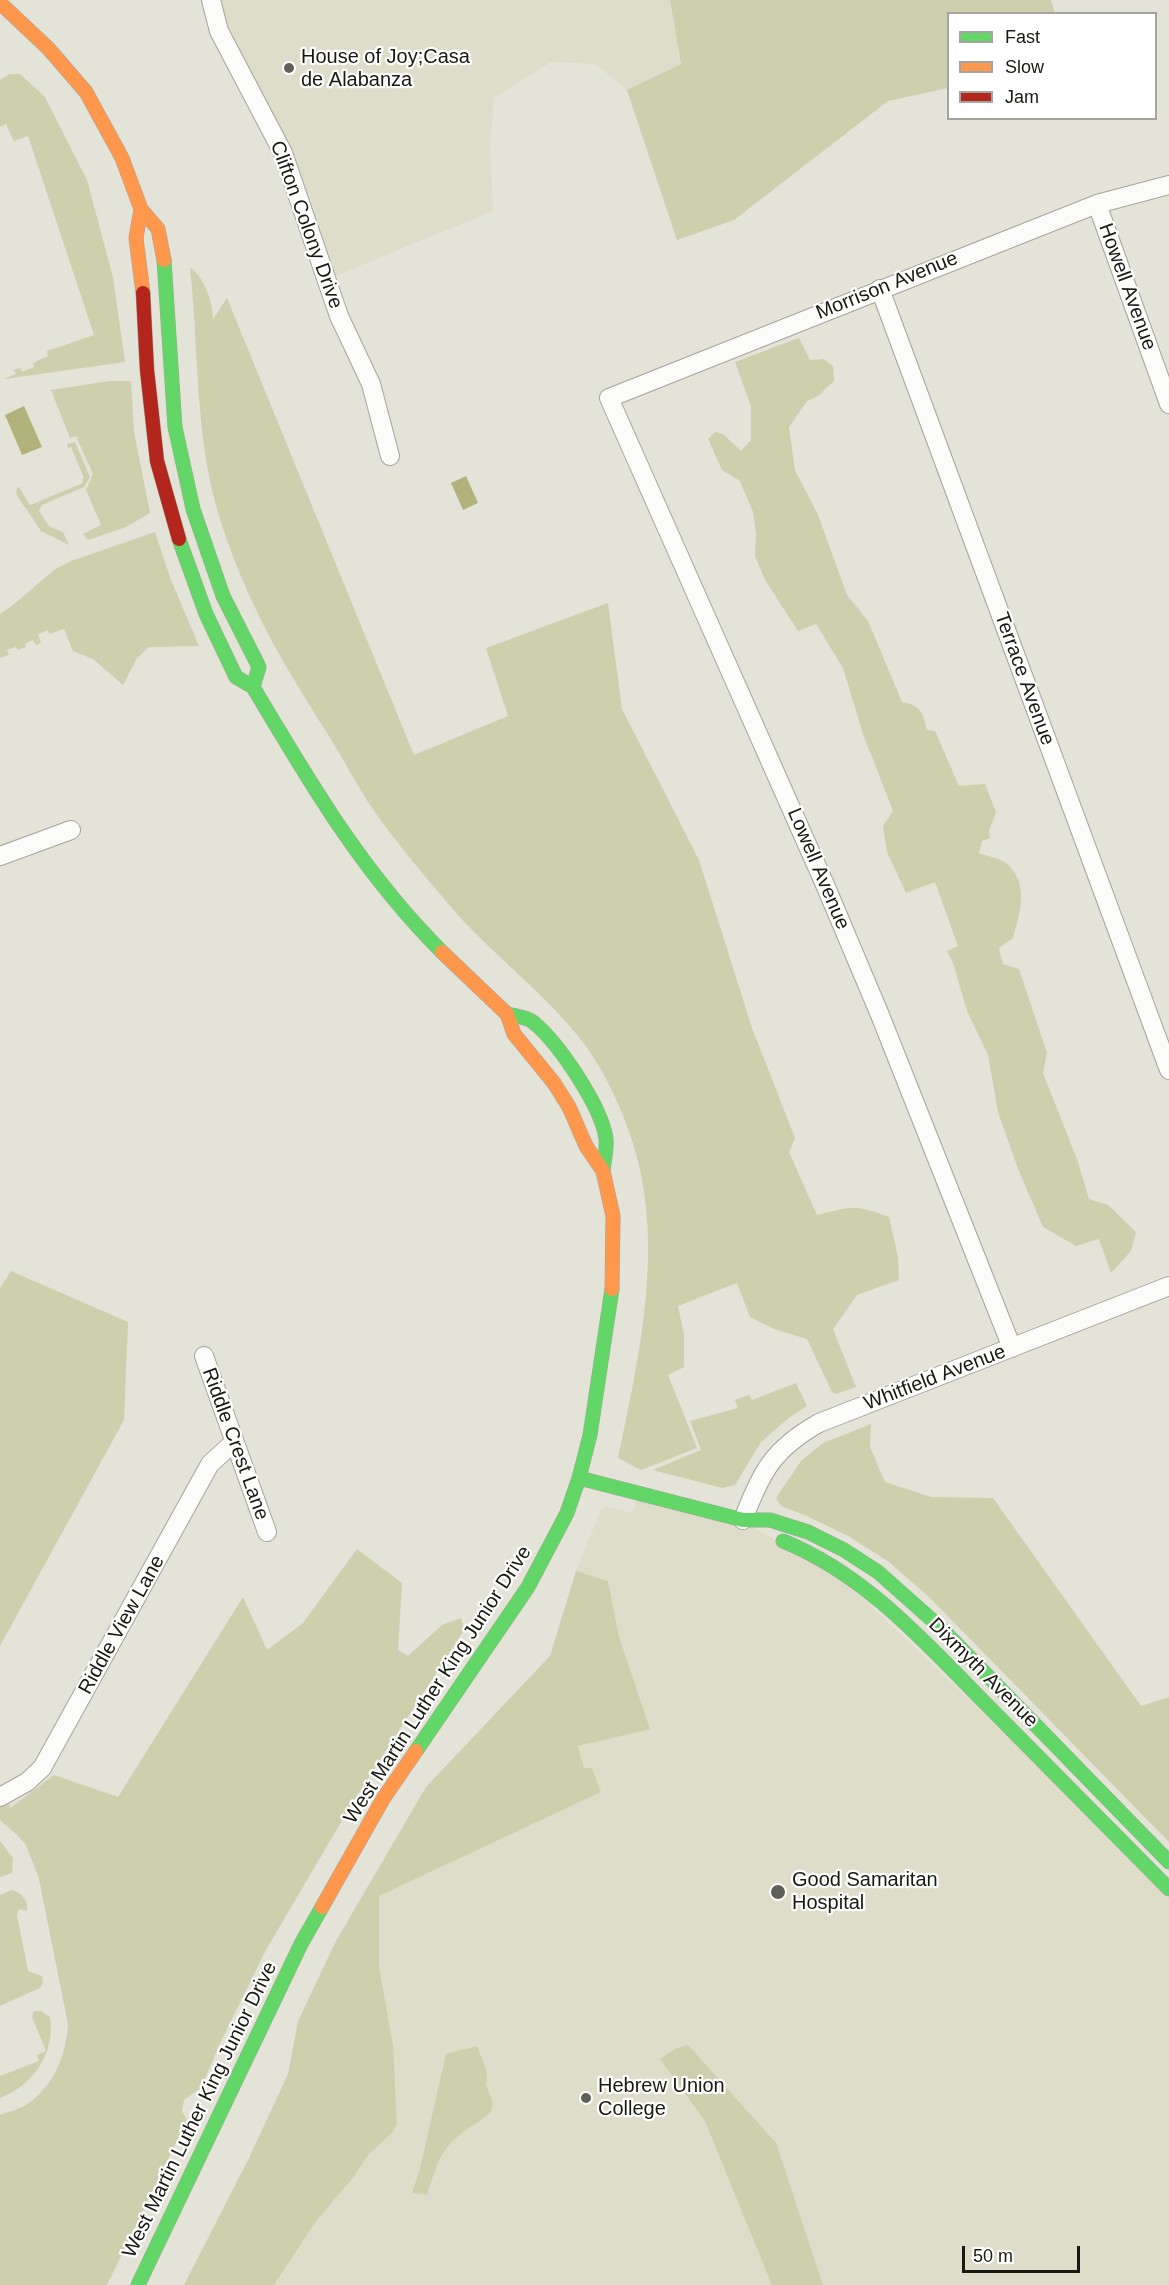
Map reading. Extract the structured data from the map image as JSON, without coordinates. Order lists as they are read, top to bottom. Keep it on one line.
{"streets":{"main road":["Dixmyth Avenue","West Martin Luther King Junior Drive"],"street":["Clifton Colony Drive","Morrison Avenue","Howell Avenue","Terrace Avenue","Lowell Avenue","Whitfield Avenue","Riddle Crest Lane","Riddle View Lane"]},"crossings":[["Morrison Avenue","Howell Avenue"],["Morrison Avenue","Terrace Avenue"],["Morrison Avenue","Lowell Avenue"],["Lowell Avenue","Whitfield Avenue"],["Whitfield Avenue","Dixmyth Avenue"],["Riddle Crest Lane","Riddle View Lane"],["Dixmyth Avenue","West Martin Luther King Junior Drive"]],"places":["House of Joy;Casa de Alabanza","Good Samaritan Hospital","Hebrew Union College"],"legend":["Fast","Slow","Jam"],"scale_bar":"50 m"}
